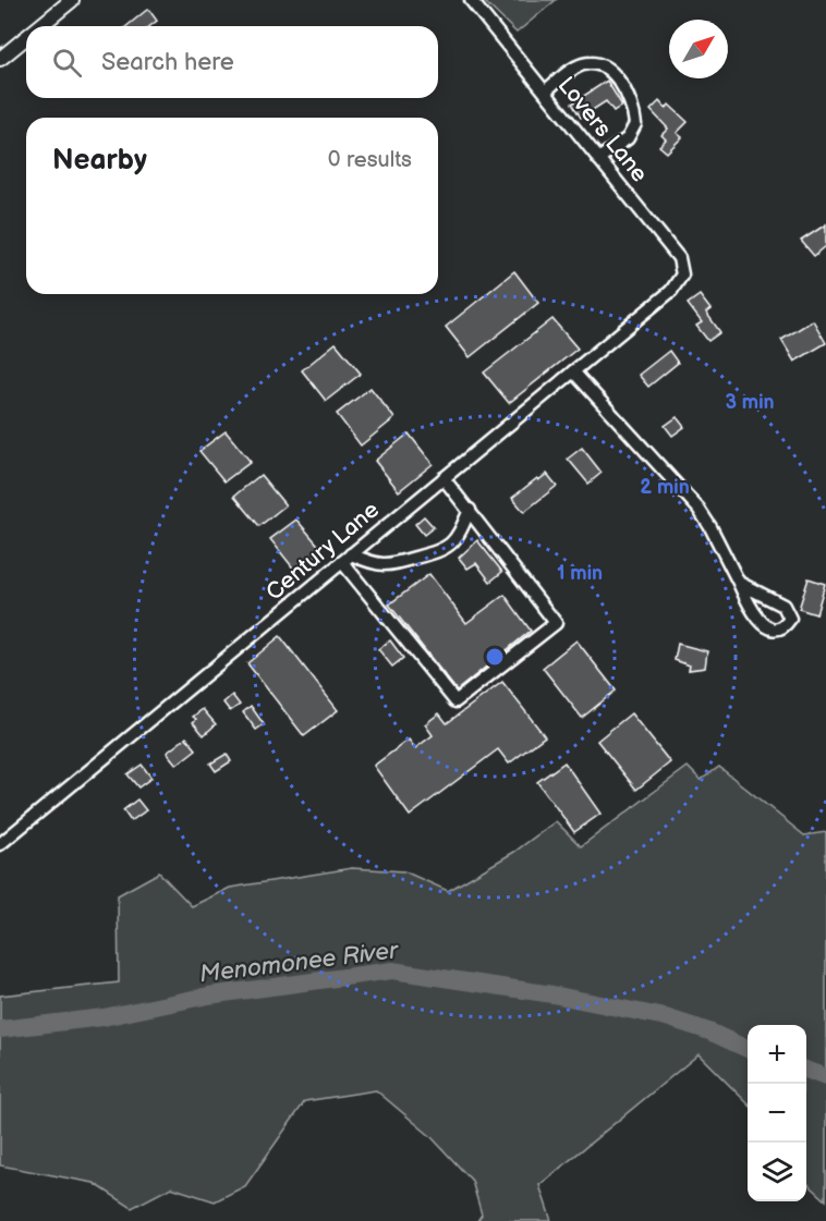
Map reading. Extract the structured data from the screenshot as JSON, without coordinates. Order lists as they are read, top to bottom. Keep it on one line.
{"streets":{"street":["Lovers Lane","Century Lane"]},"crossings":[["Lovers Lane","Century Lane"]],"water":["Menomonee River"],"north":"top right","page":{"search":"Search here","heading":["Nearby","0 results"],"map_buttons":["+","−"]},"rings":["3 min","2 min","1 min"]}
